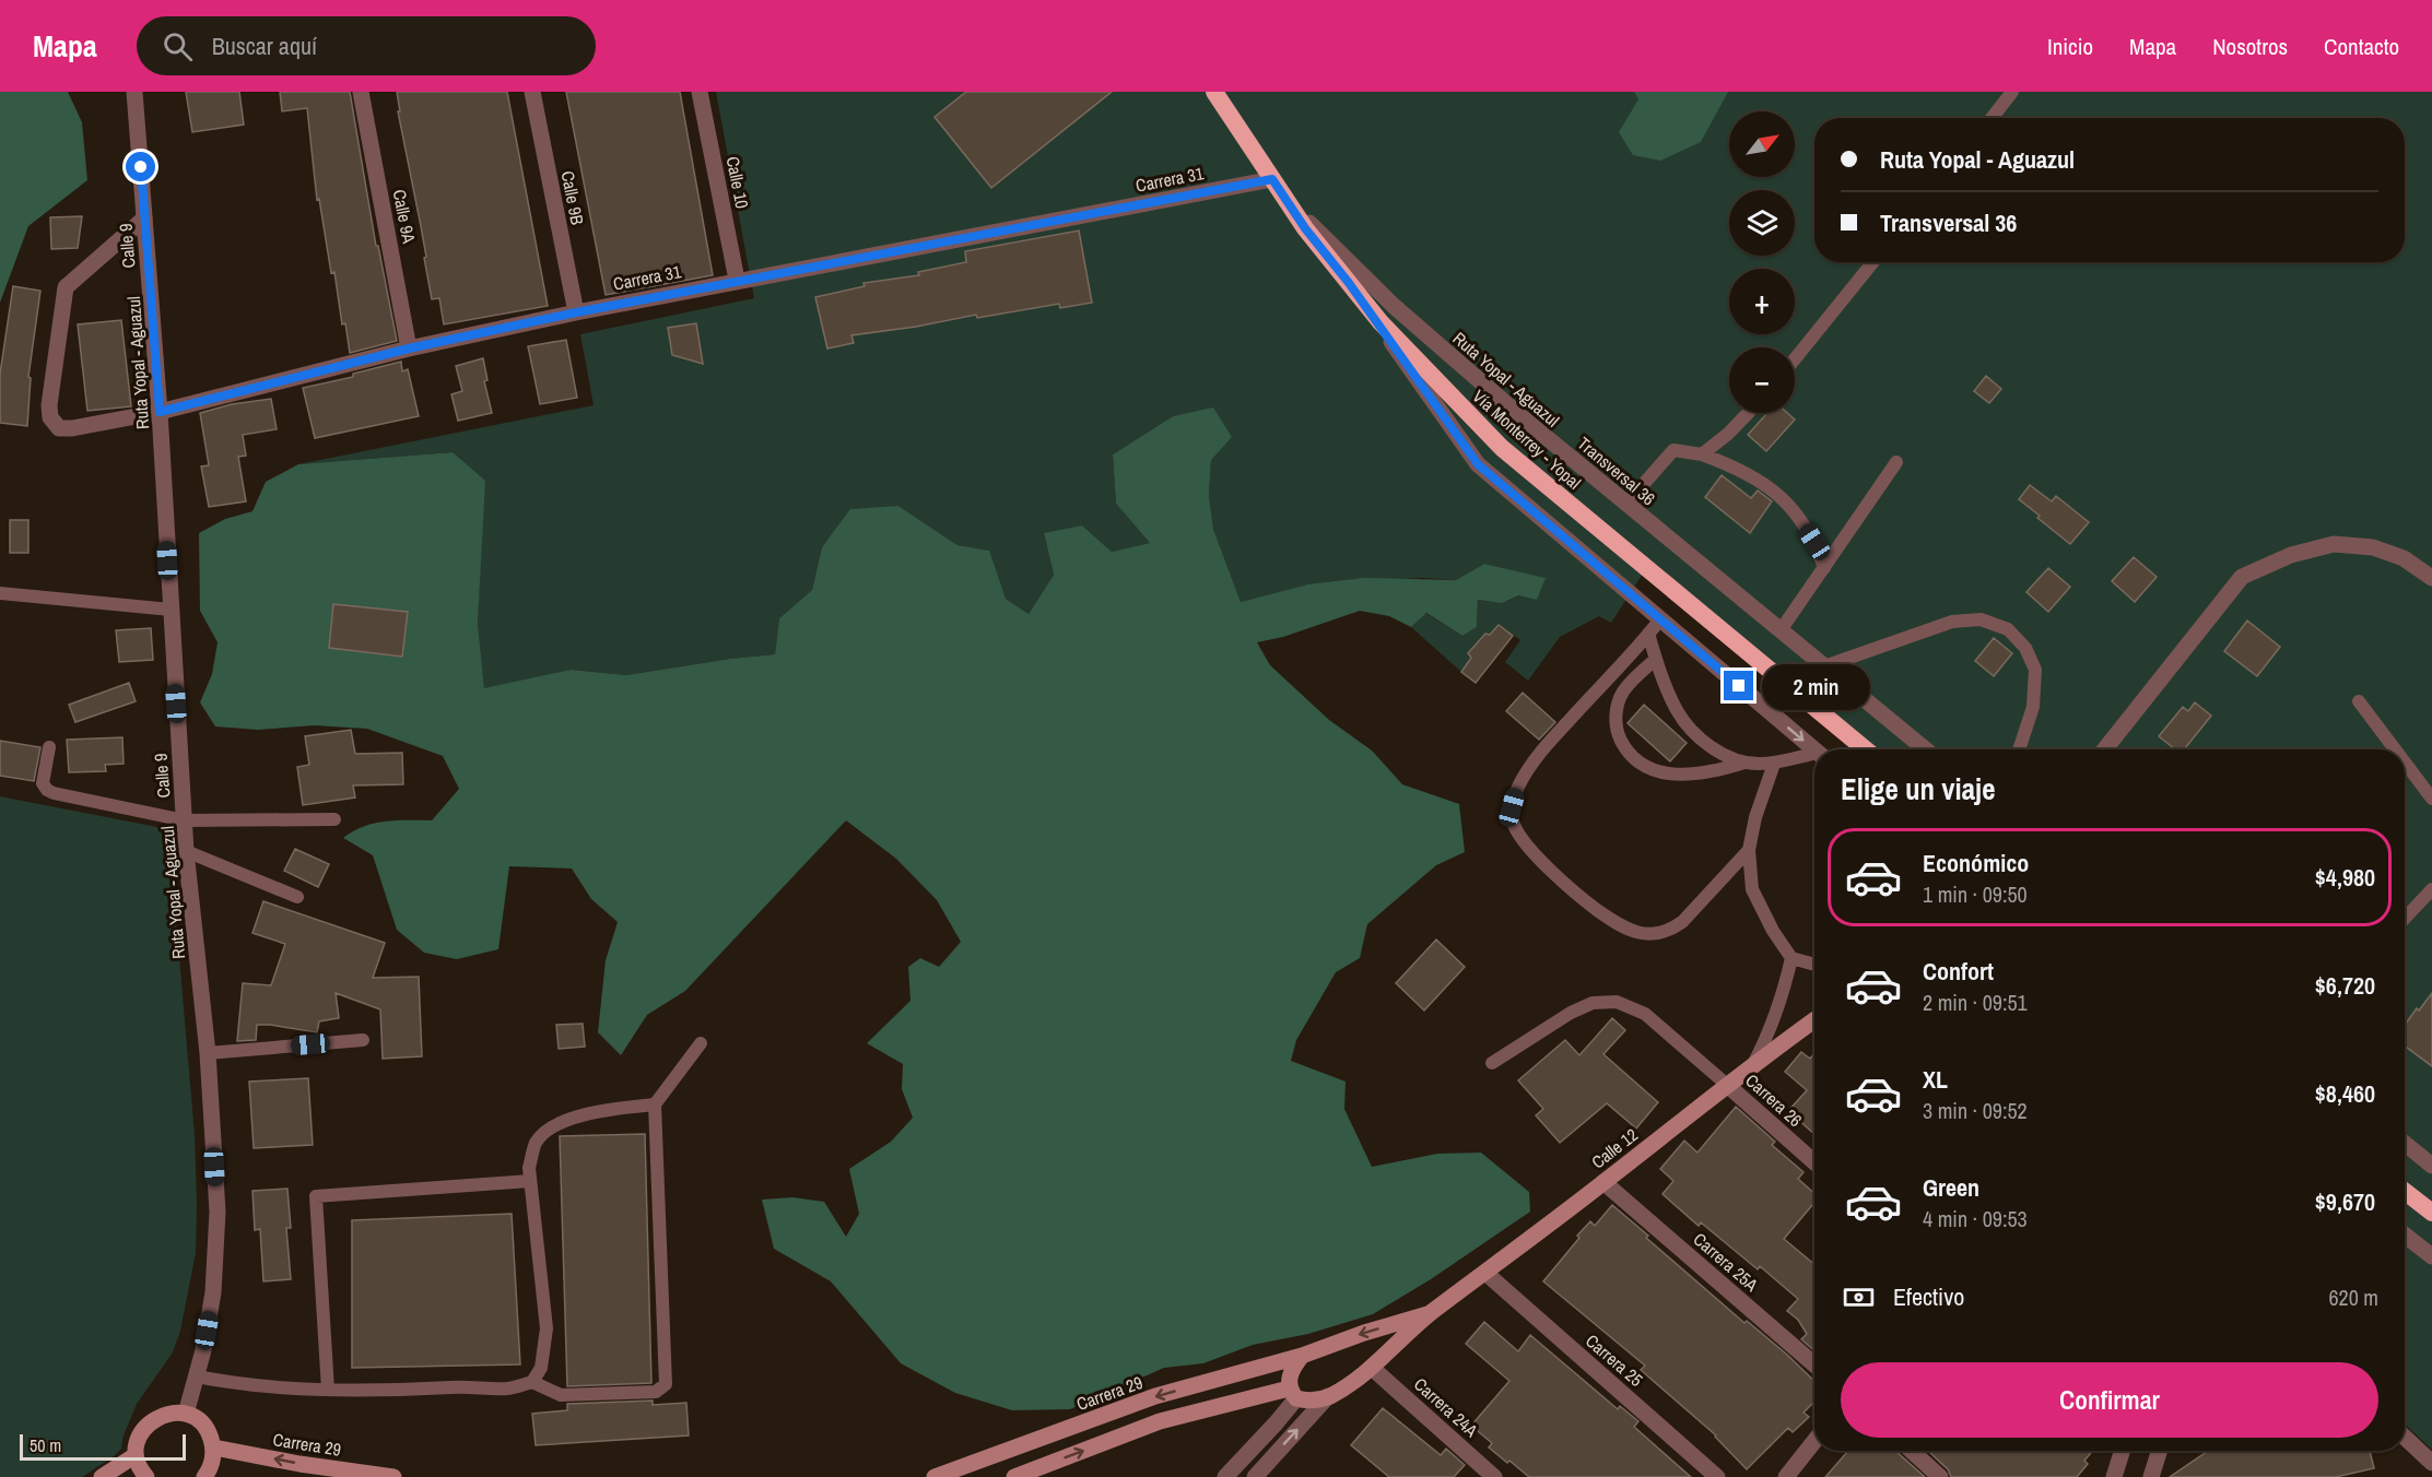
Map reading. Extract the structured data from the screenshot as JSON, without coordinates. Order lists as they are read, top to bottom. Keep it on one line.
{"streets":{"highway":["Vía Monterrey - Yopal"],"main road":["Calle 12","Carrera 29"],"street":["Carrera 31","Calle 10","Calle 9B","Calle 9A","Carrera 26","Carrera 25A","Carrera 25","Carrera 24A"],"lane":["Ruta Yopal - Aguazul"]},"crossings":[["Carrera 31","Calle 10"],["Carrera 31","Calle 9B"],["Carrera 31","Calle 9A"],["Carrera 31","Ruta Yopal - Aguazul"],["Ruta Yopal - Aguazul","Vía Monterrey - Yopal"],["Carrera 26","Calle 12"],["Calle 12","Carrera 25A"],["Calle 12","Carrera 25"],["Calle 12","Carrera 29"]],"scale_bar":"50 m","north":"top right","page":{"header":"Mapa","search":"Buscar aquí","nav":["Inicio","Mapa","Nosotros","Contacto"],"map_buttons":["+","−"],"banner":["Ruta Yopal - Aguazul","Transversal 36"],"bubble":"2 min","heading":"Elige un viaje","list":[{"name":"Económico","note":"1 min · 09:50","value":"$4,980"},{"name":"Confort","note":"2 min · 09:51","value":"$6,720"},{"name":"XL","note":"3 min · 09:52","value":"$8,460"},{"name":"Green","note":"4 min · 09:53","value":"$9,670"}],"pay":["Efectivo","620 m"],"buttons":"Confirmar","scale":"50 m"}}
